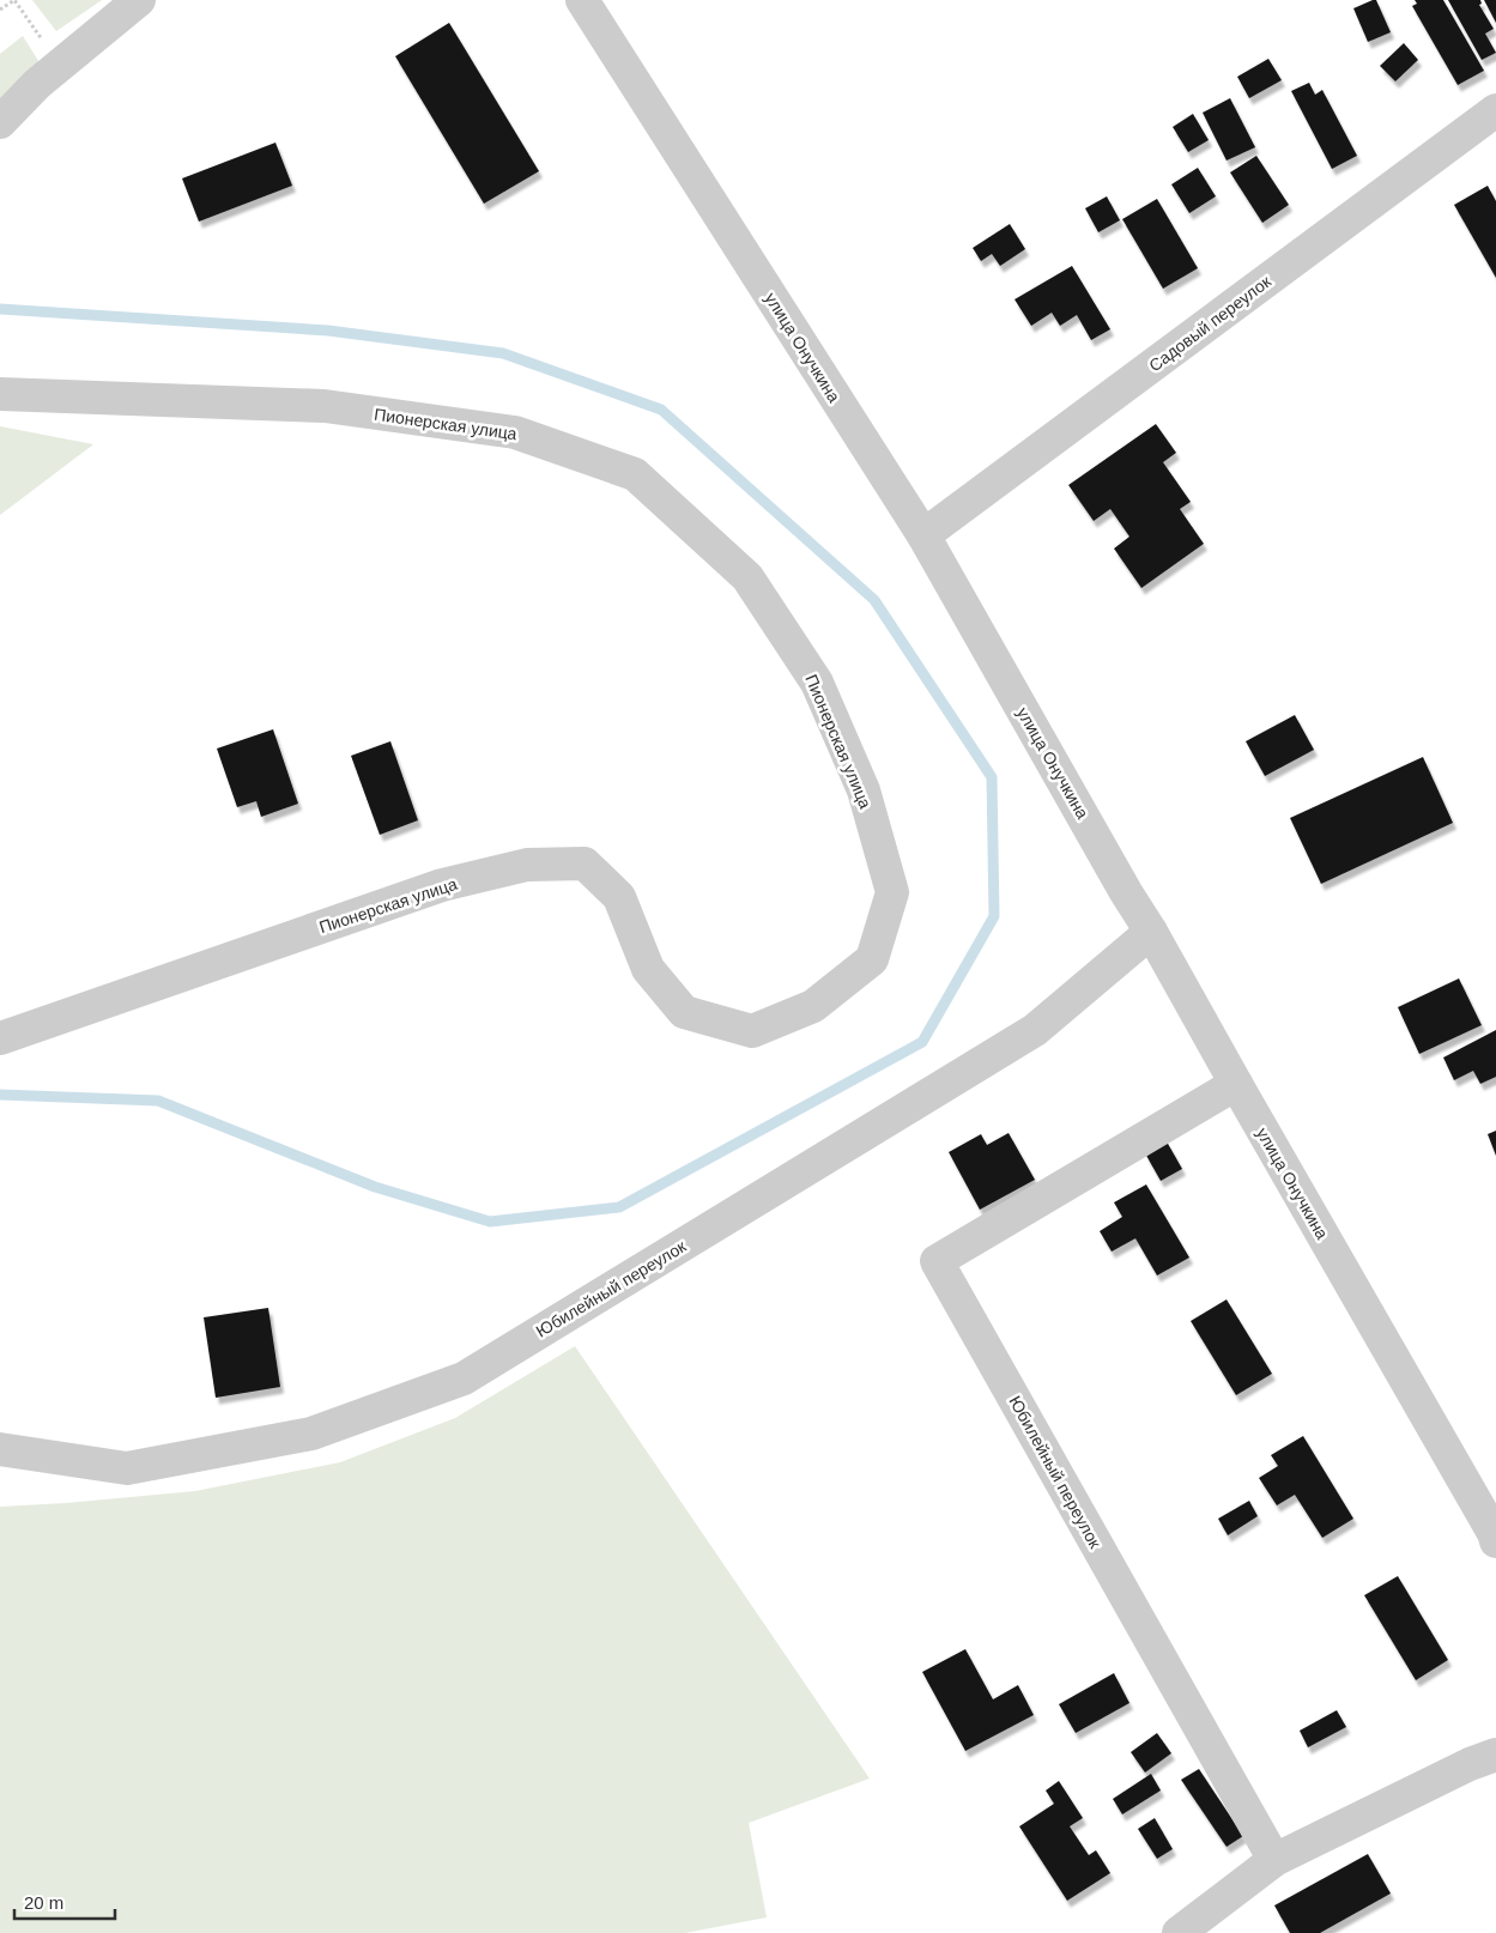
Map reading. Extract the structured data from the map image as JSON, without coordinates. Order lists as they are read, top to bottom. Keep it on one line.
{"streets":{"street":["Садовый переулок","улица Онучкина","Пионерская улица","Юбилейный переулок"]},"crossings":[["Садовый переулок","улица Онучкина"],["улица Онучкина","Юбилейный переулок"]],"scale_bar":"20 m"}
